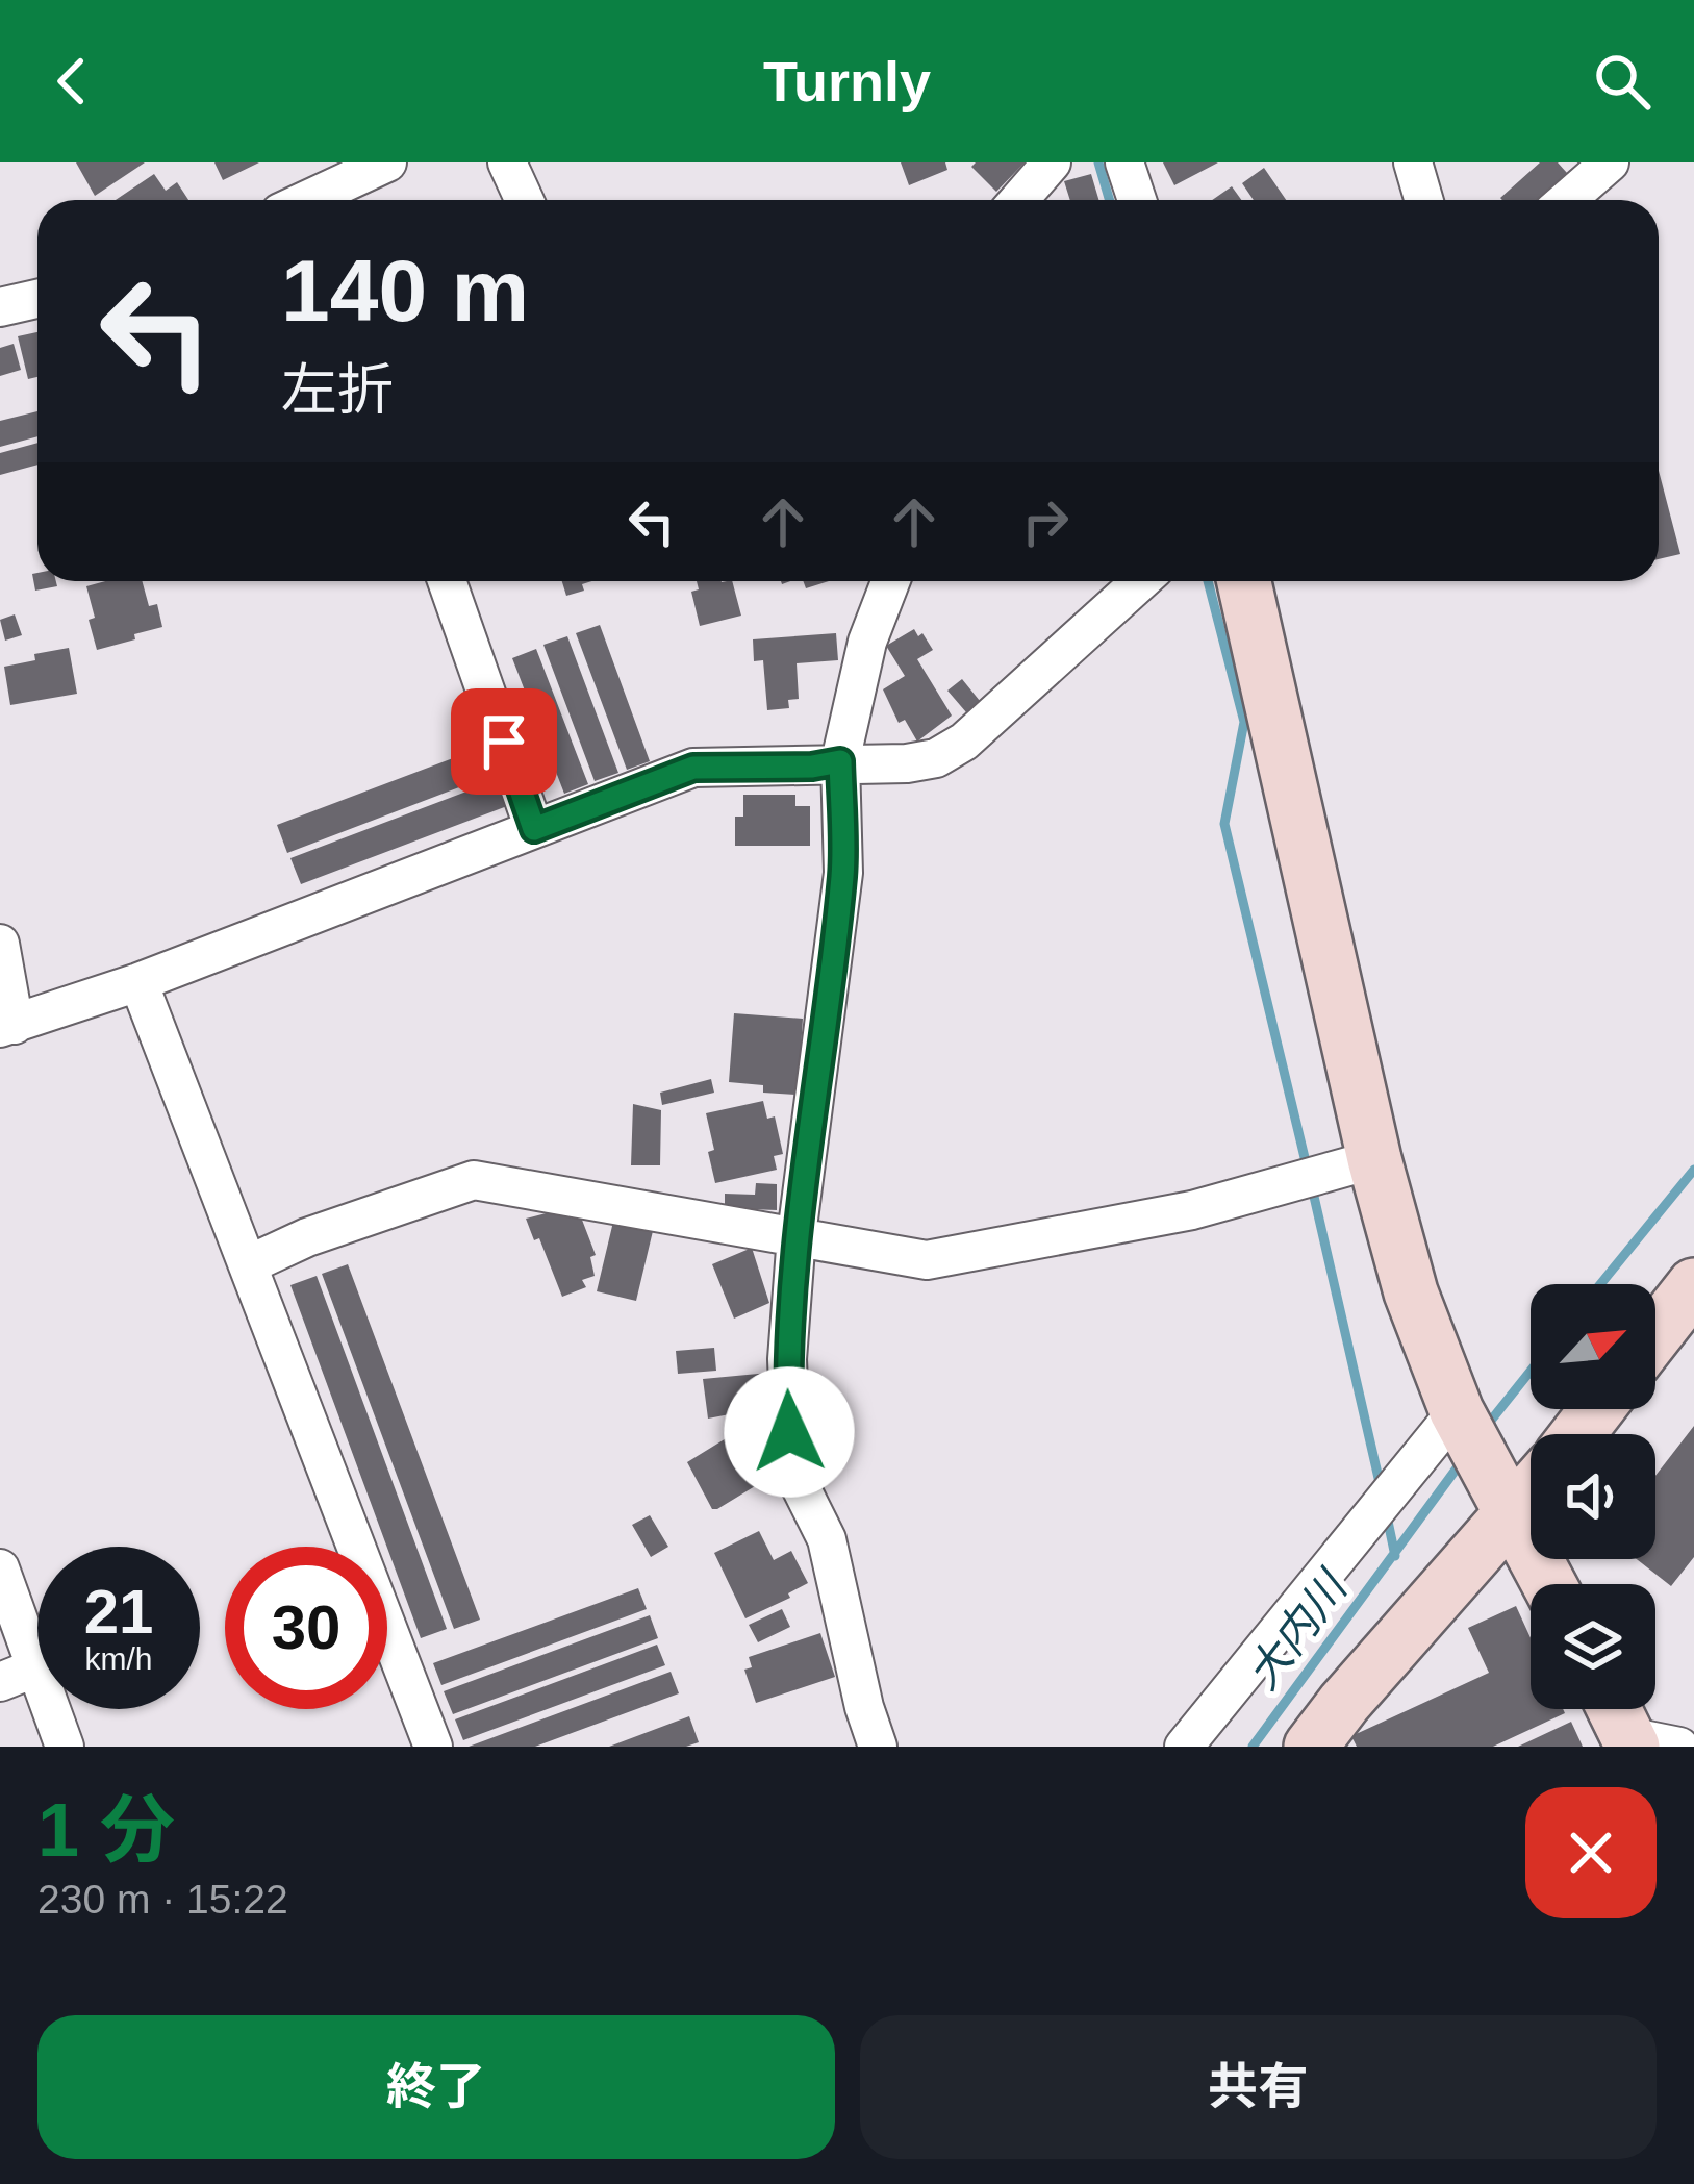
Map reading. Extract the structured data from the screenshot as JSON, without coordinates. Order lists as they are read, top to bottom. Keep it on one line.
{"water":["大内川"],"north":"top right","page":{"header":"Turnly","turn":["140 m","左折"],"speed":"21 km/h","limit":"30","heading":["1 分","230 m · 15:22"],"buttons":["終了","共有"]}}
